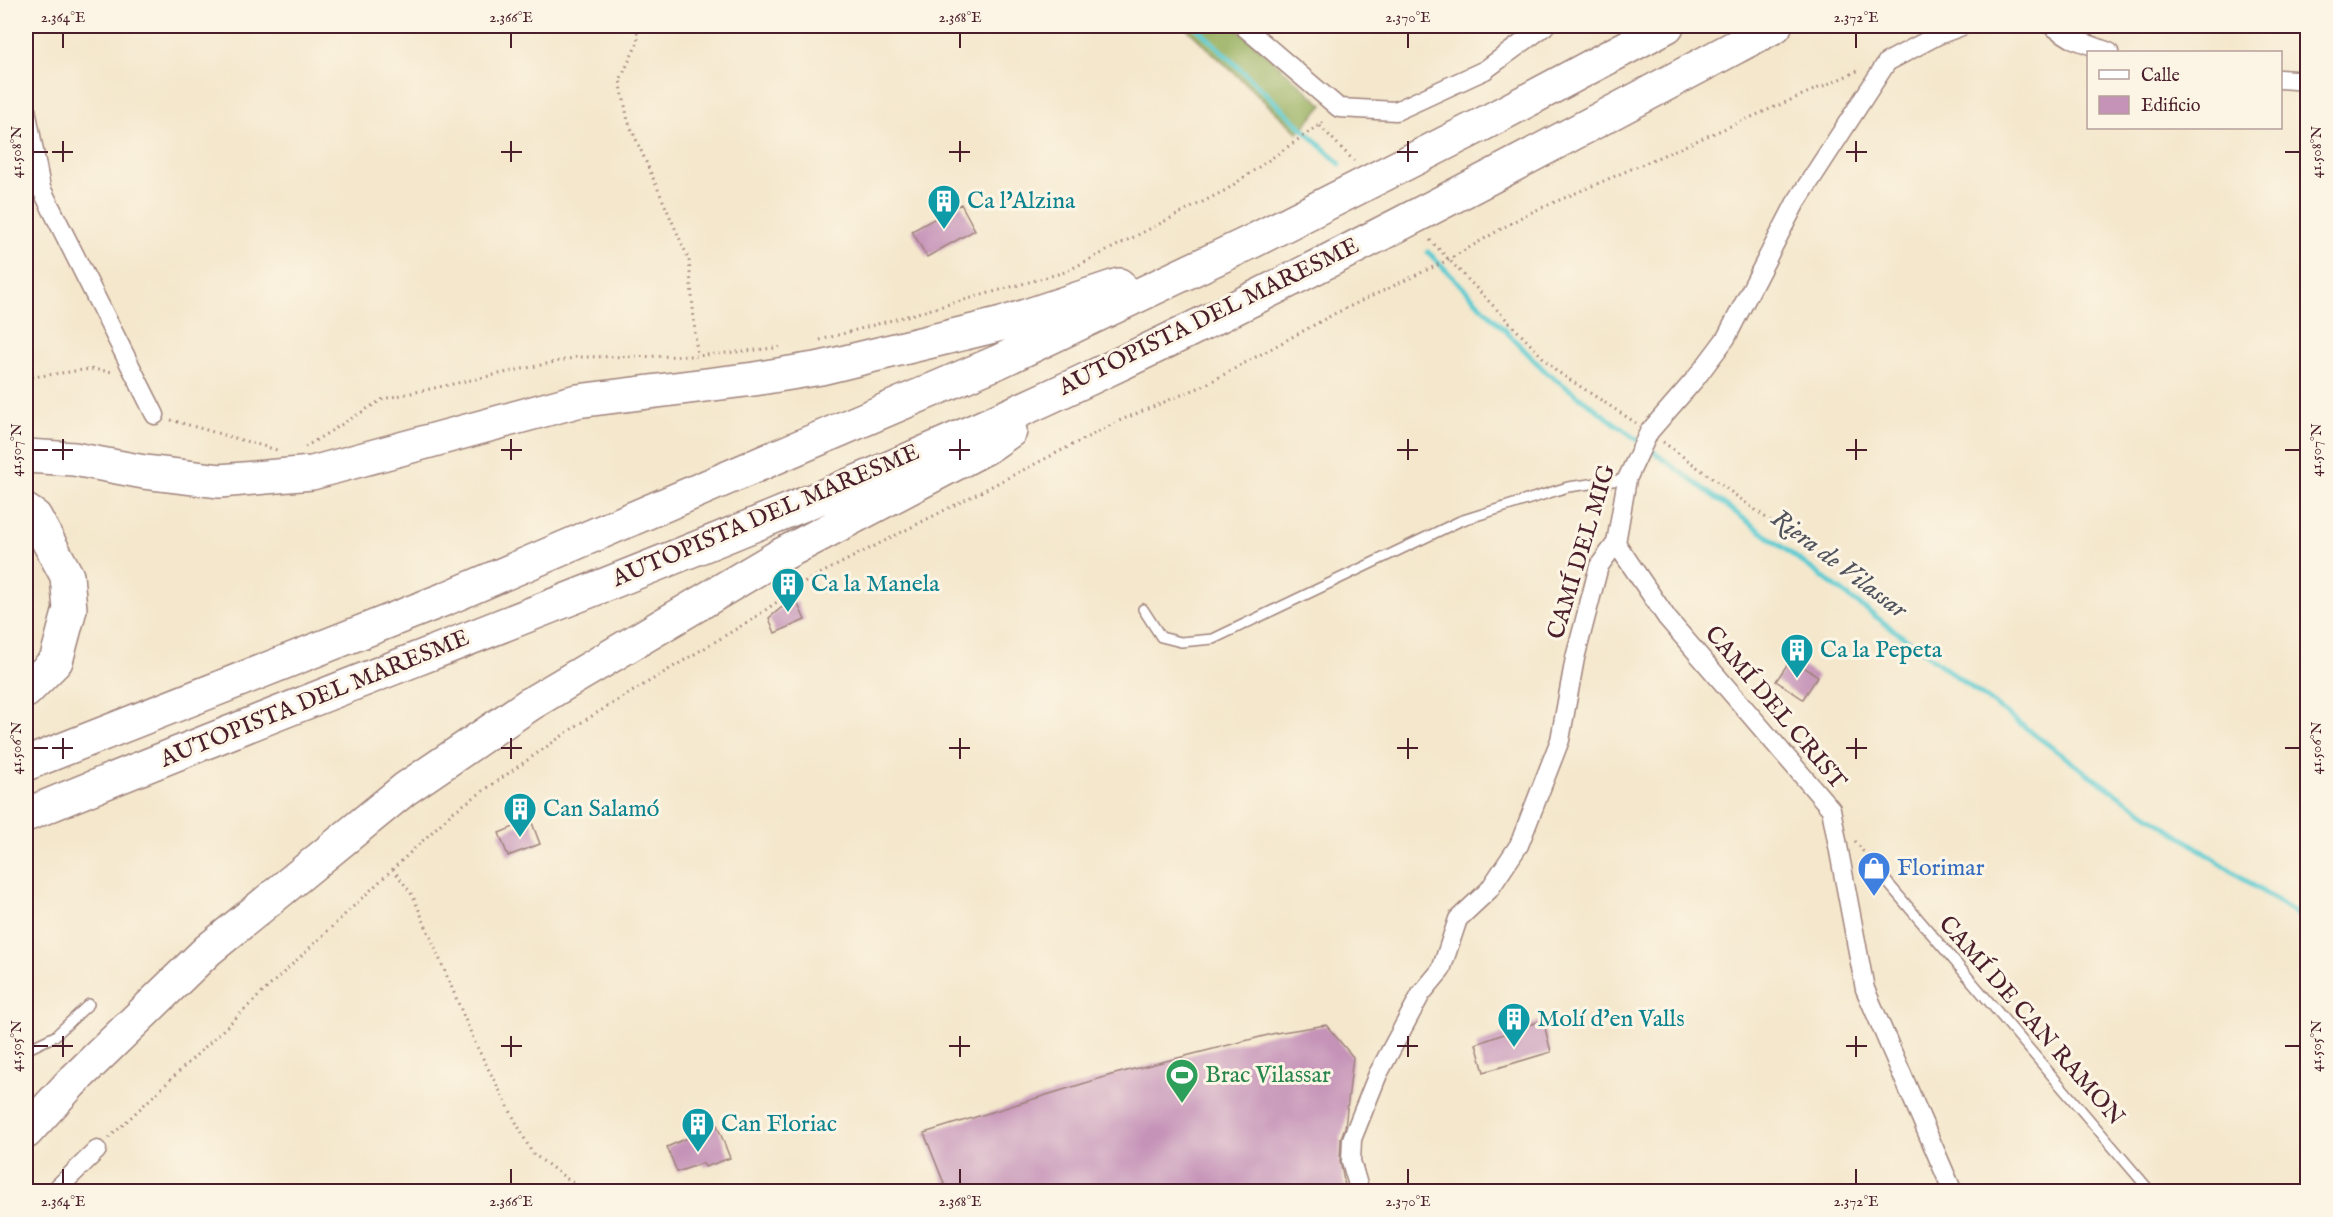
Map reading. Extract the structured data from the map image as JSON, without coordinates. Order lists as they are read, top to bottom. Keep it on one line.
{"streets":{"highway":["AUTOPISTA DEL MARESME"],"street":["CAMÍ DEL MIG","CAMÍ DEL CRIST"],"lane":["CAMÍ DE CAN RAMON"]},"crossings":[["CAMÍ DEL MIG","CAMÍ DEL CRIST"]],"water":["Riera de Vilassar"],"places":{"building":["Ca l'Alzina","Ca la Manela","Ca la Pepeta","Can Salamó","Molí d'en Valls","Can Floriac"],"shop":["Florimar"],"sports":["Brac Vilassar"]},"legend":["Calle","Edificio"],"coordinates":["2.364°E","2.366°E","2.368°E","2.370°E","2.372°E","41.508°N","41.507°N","41.506°N","41.505°N"]}
